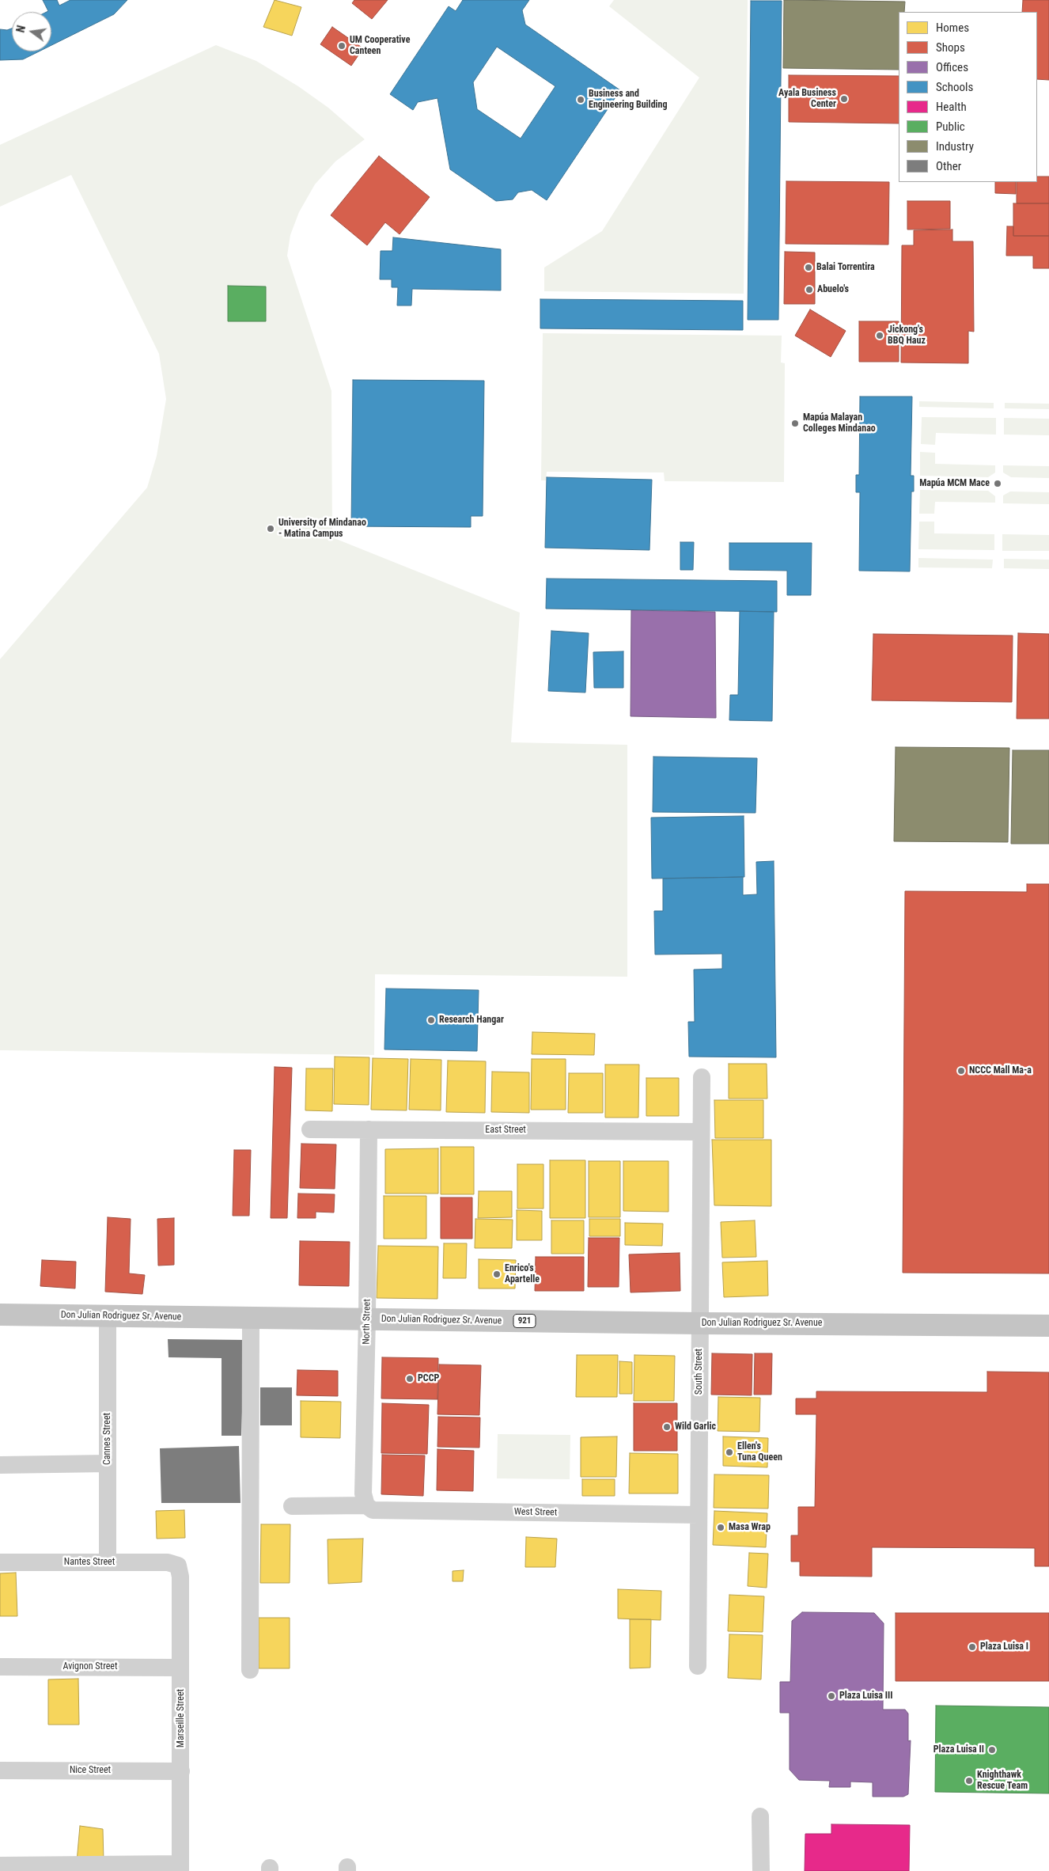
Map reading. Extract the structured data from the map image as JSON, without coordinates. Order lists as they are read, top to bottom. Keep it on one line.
{"streets":{"main road":["Don Julian Rodriguez Sr. Avenue","921"],"street":["East Street","North Street","South Street","Cannes Street","West Street","Nantes Street","Avignon Street","Marseille Street","Nice Street"]},"crossings":[["East Street","North Street"],["East Street","South Street"],["Don Julian Rodriguez Sr. Avenue","North Street"],["Don Julian Rodriguez Sr. Avenue","South Street"],["Don Julian Rodriguez Sr. Avenue","Cannes Street"],["North Street","West Street"],["South Street","West Street"],["Cannes Street","Nantes Street"],["Nantes Street","Marseille Street"],["Avignon Street","Marseille Street"],["Marseille Street","Nice Street"]],"places":["UM Cooperative Canteen","Ayala Business Center","Business and Engineering Building","Balai Torrentira","Abuelo's","Jickong's BBQ Hauz","Mapúa Malayan Colleges Mindanao","Mapúa MCM Mace","University of Mindanao - Matina Campus","Research Hangar","NCCC Mall Ma-a","Enrico's Apartelle","PCCP","Wild Garlic","Ellen's Tuna Queen","Masa Wrap","Plaza Luisa I","Plaza Luisa III","Plaza Luisa II","Knighthawk Rescue Team"],"legend":["Homes","Shops","Offices","Schools","Health","Public","Industry","Other"],"north":"left"}
